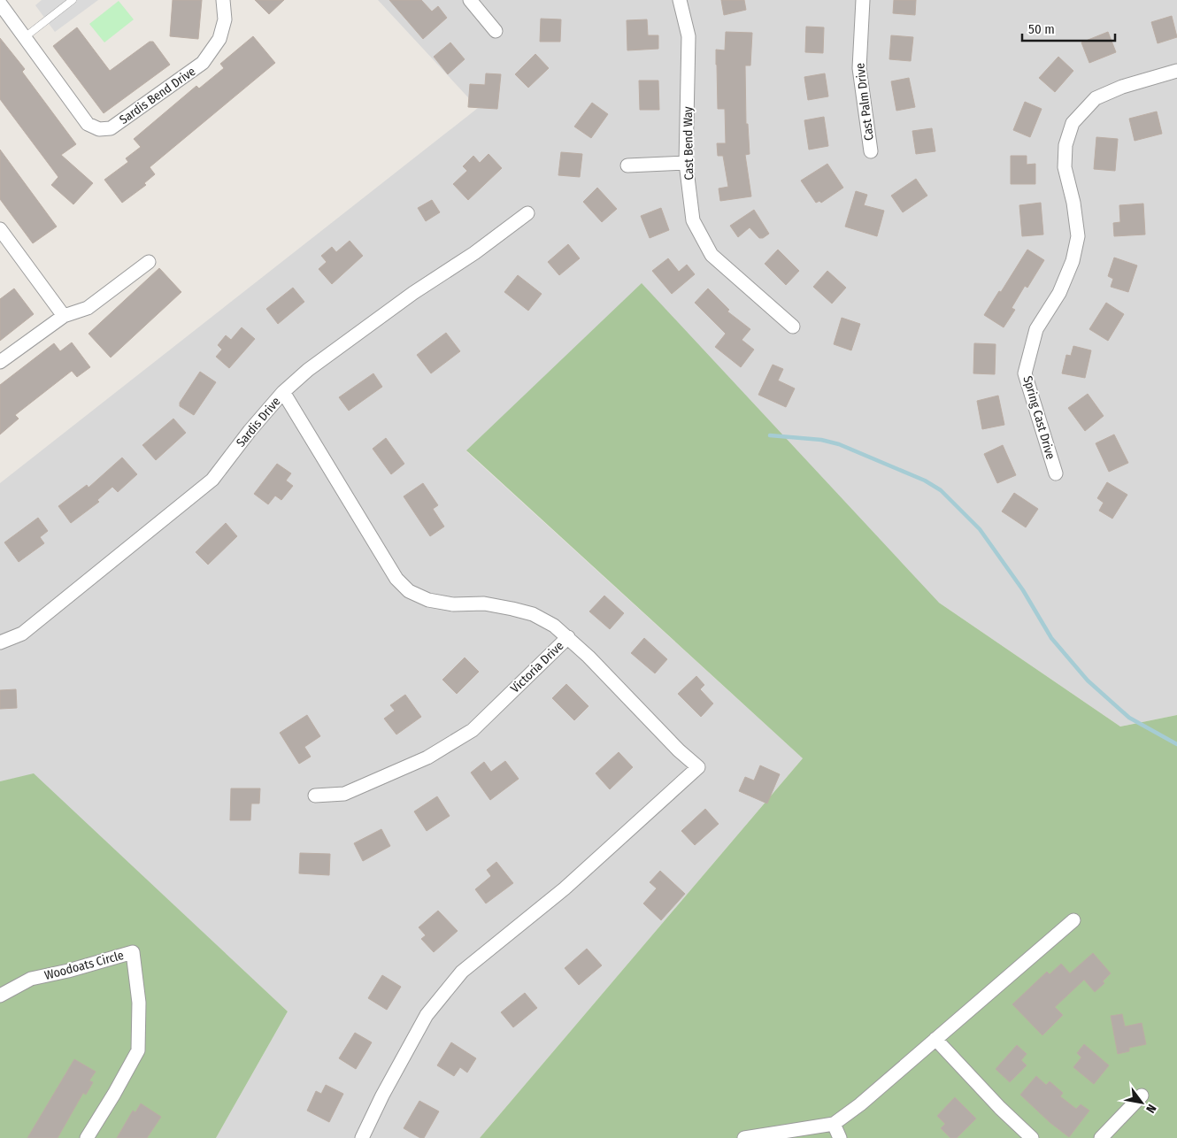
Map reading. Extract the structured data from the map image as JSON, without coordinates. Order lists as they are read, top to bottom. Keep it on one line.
{"streets":{"street":["Sardis Bend Drive","Cast Palm Drive","Cast Bend Way","Spring Cast Drive","Sardis Drive","Victoria Drive","Woodoats Circle"]},"crossings":[["Sardis Drive","Victoria Drive"]],"scale_bar":"50 m","north":"bottom right"}
